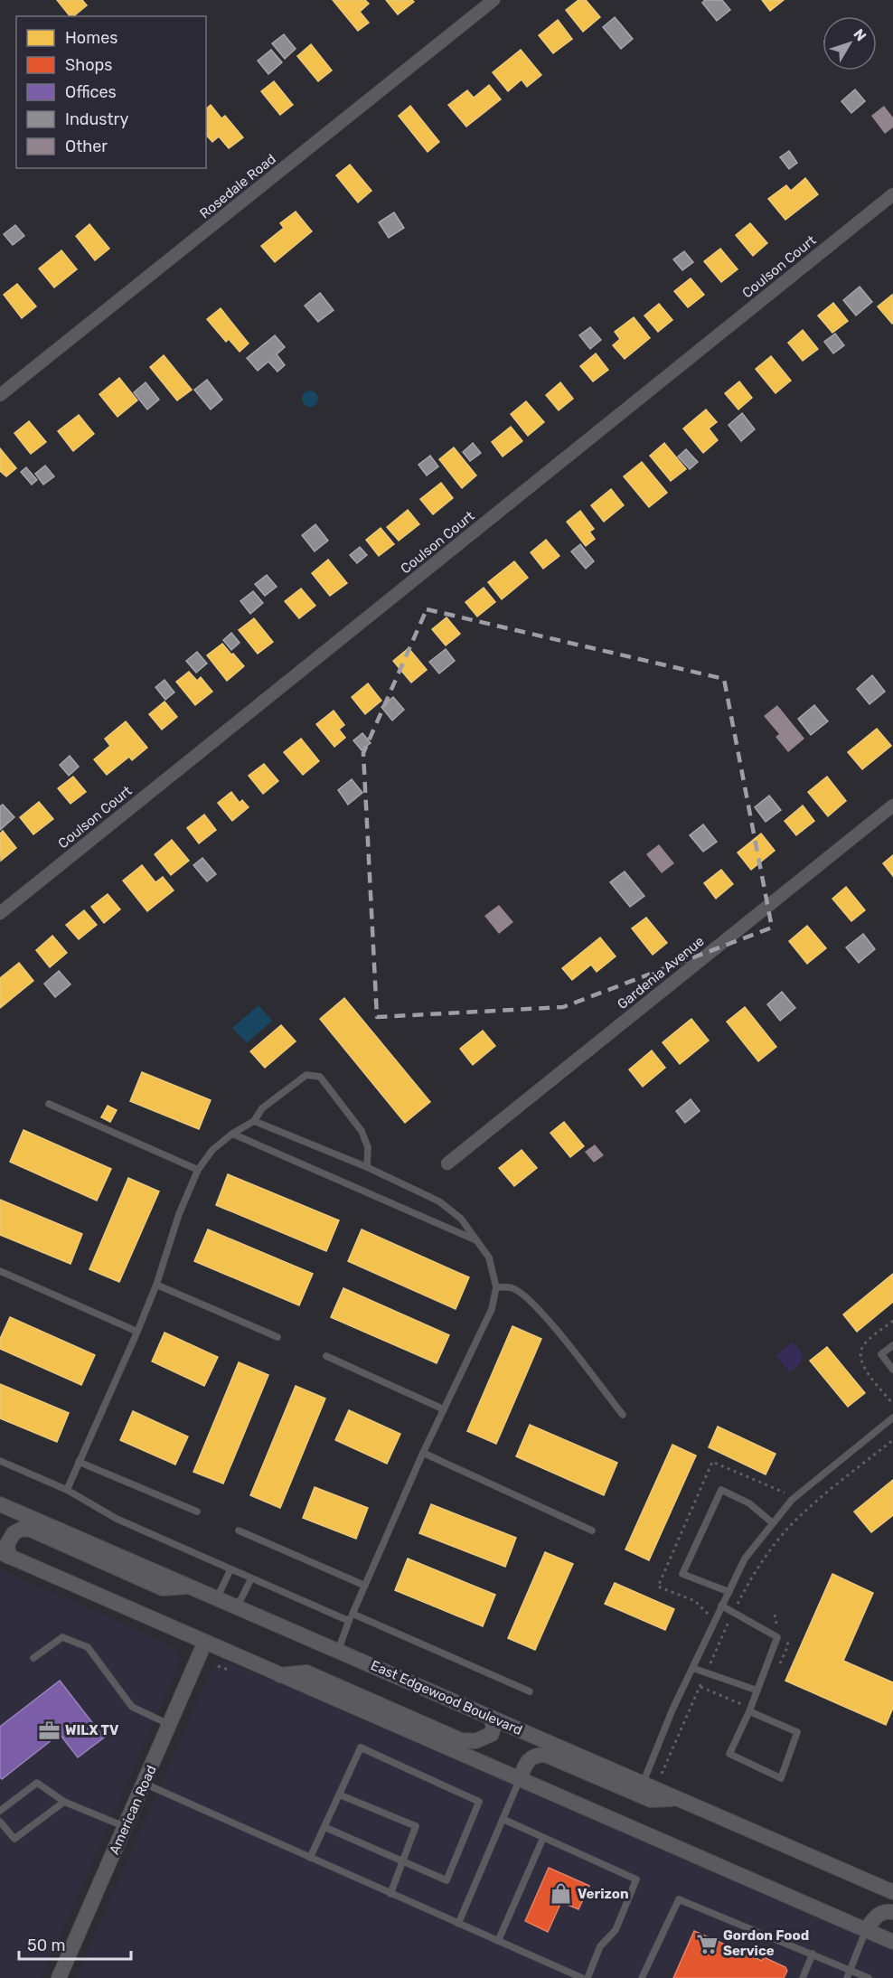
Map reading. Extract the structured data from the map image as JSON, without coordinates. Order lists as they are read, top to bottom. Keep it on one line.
{"streets":{"street":["Rosedale Road","Coulson Court","Gardenia Avenue","East Edgewood Boulevard","American Road"]},"places":{"office":["WILX TV"],"shop":["Verizon"],"supermarket":["Gordon Food Service"]},"legend":["Homes","Shops","Offices","Industry","Other"],"scale_bar":"50 m","north":"top right"}
